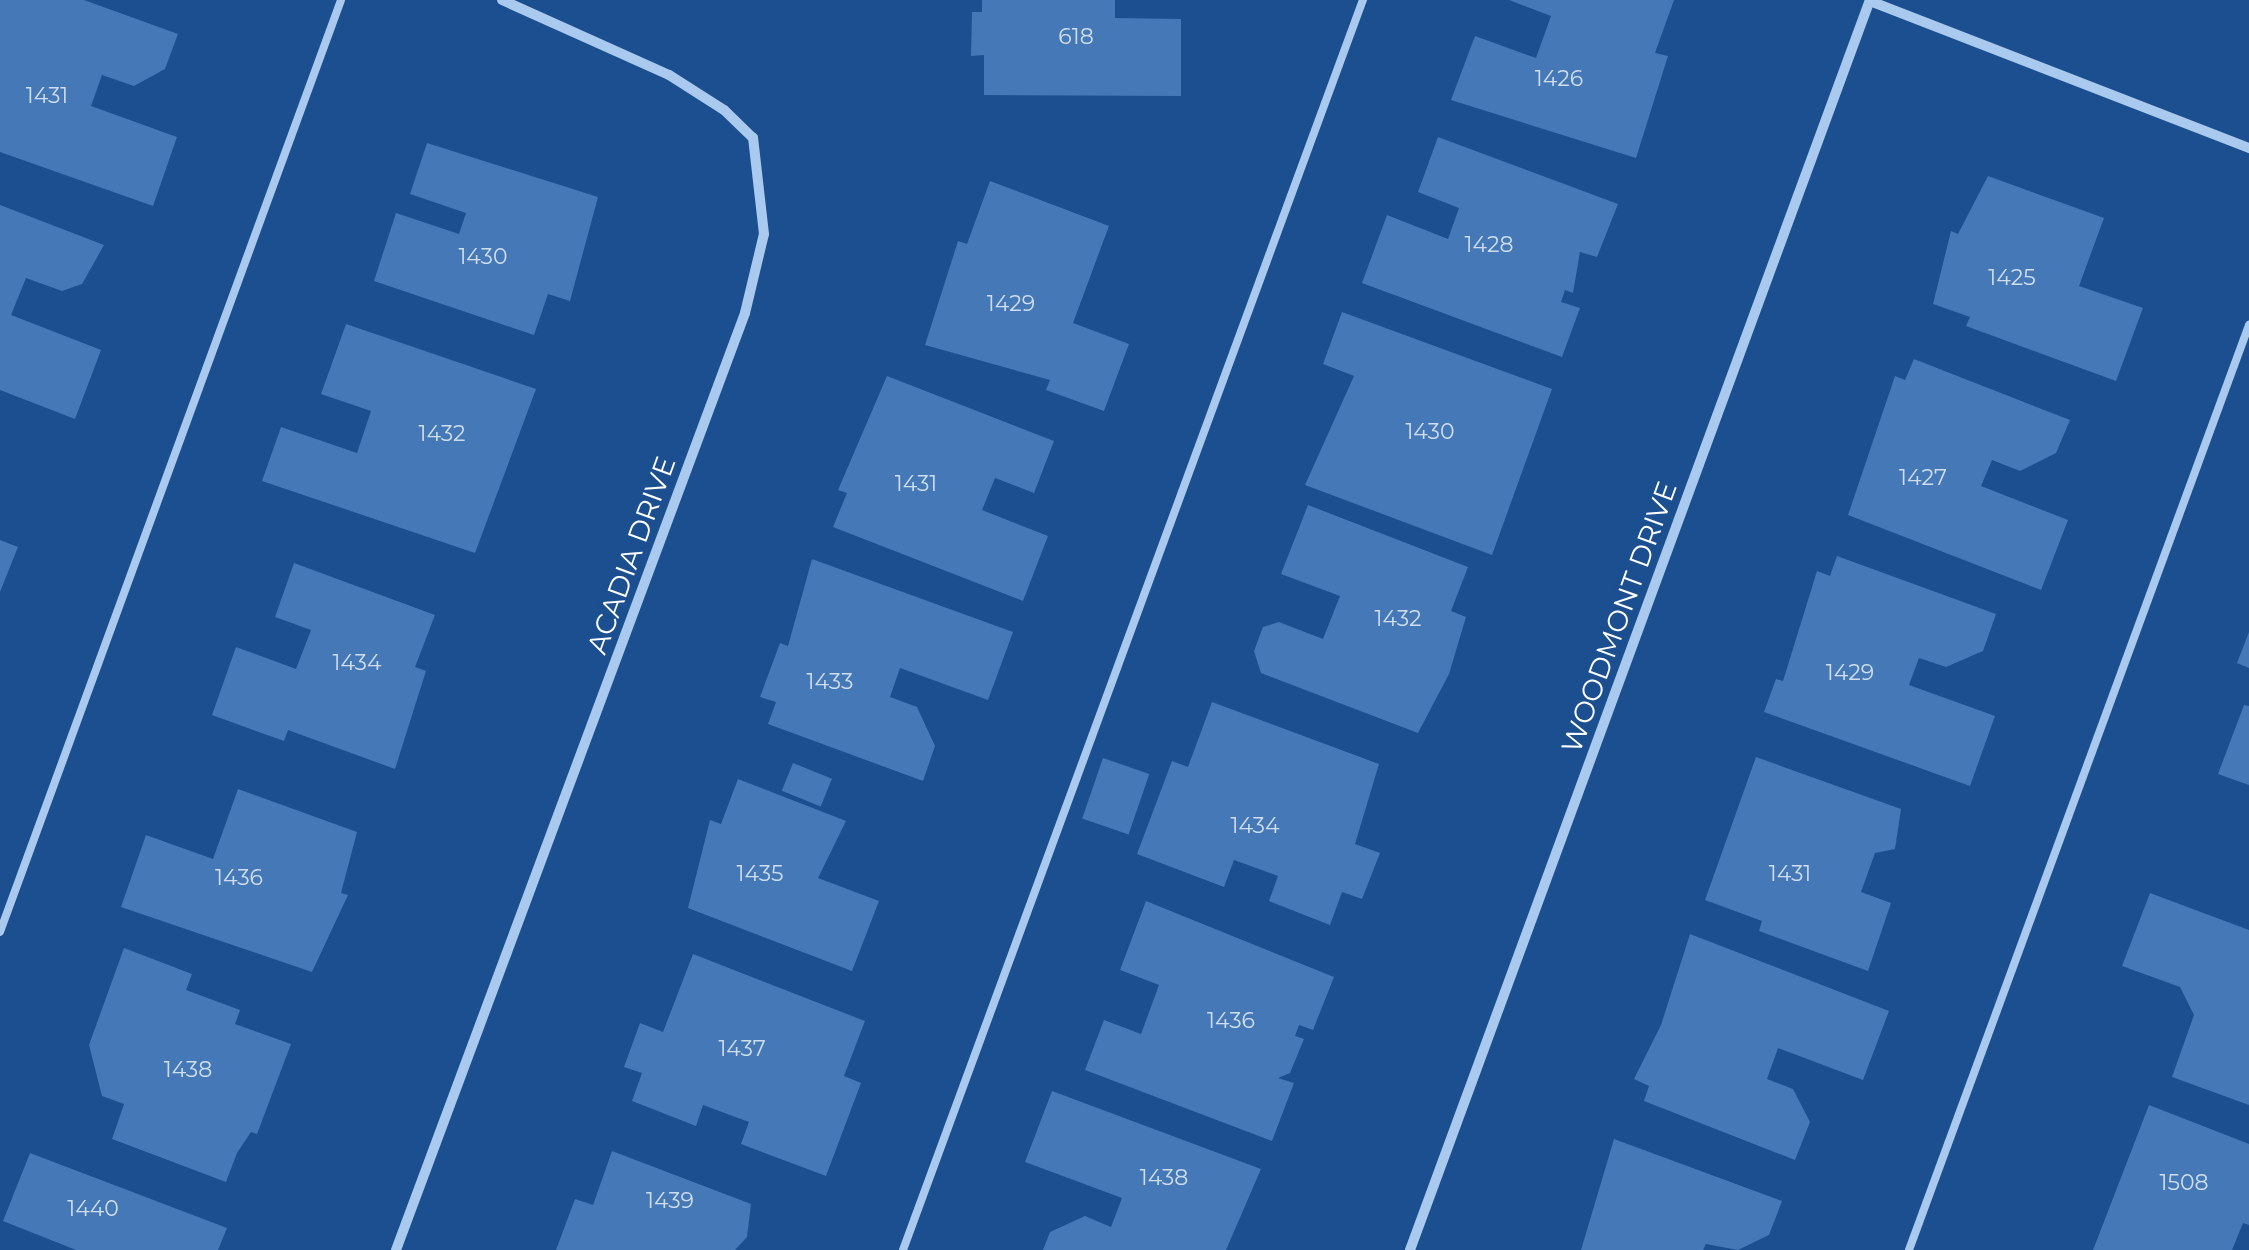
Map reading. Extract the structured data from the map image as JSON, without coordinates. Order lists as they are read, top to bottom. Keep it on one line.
{"streets":{"street":["ACADIA DRIVE","WOODMONT DRIVE"]},"house_numbers":["618","1426","1431","1428","1430","1425","1429","1430","1432","1427","1431","1432","1434","1429","1433","1434","1435","1431","1436","1436","1437","1438","1438","1508","1439","1440"]}
